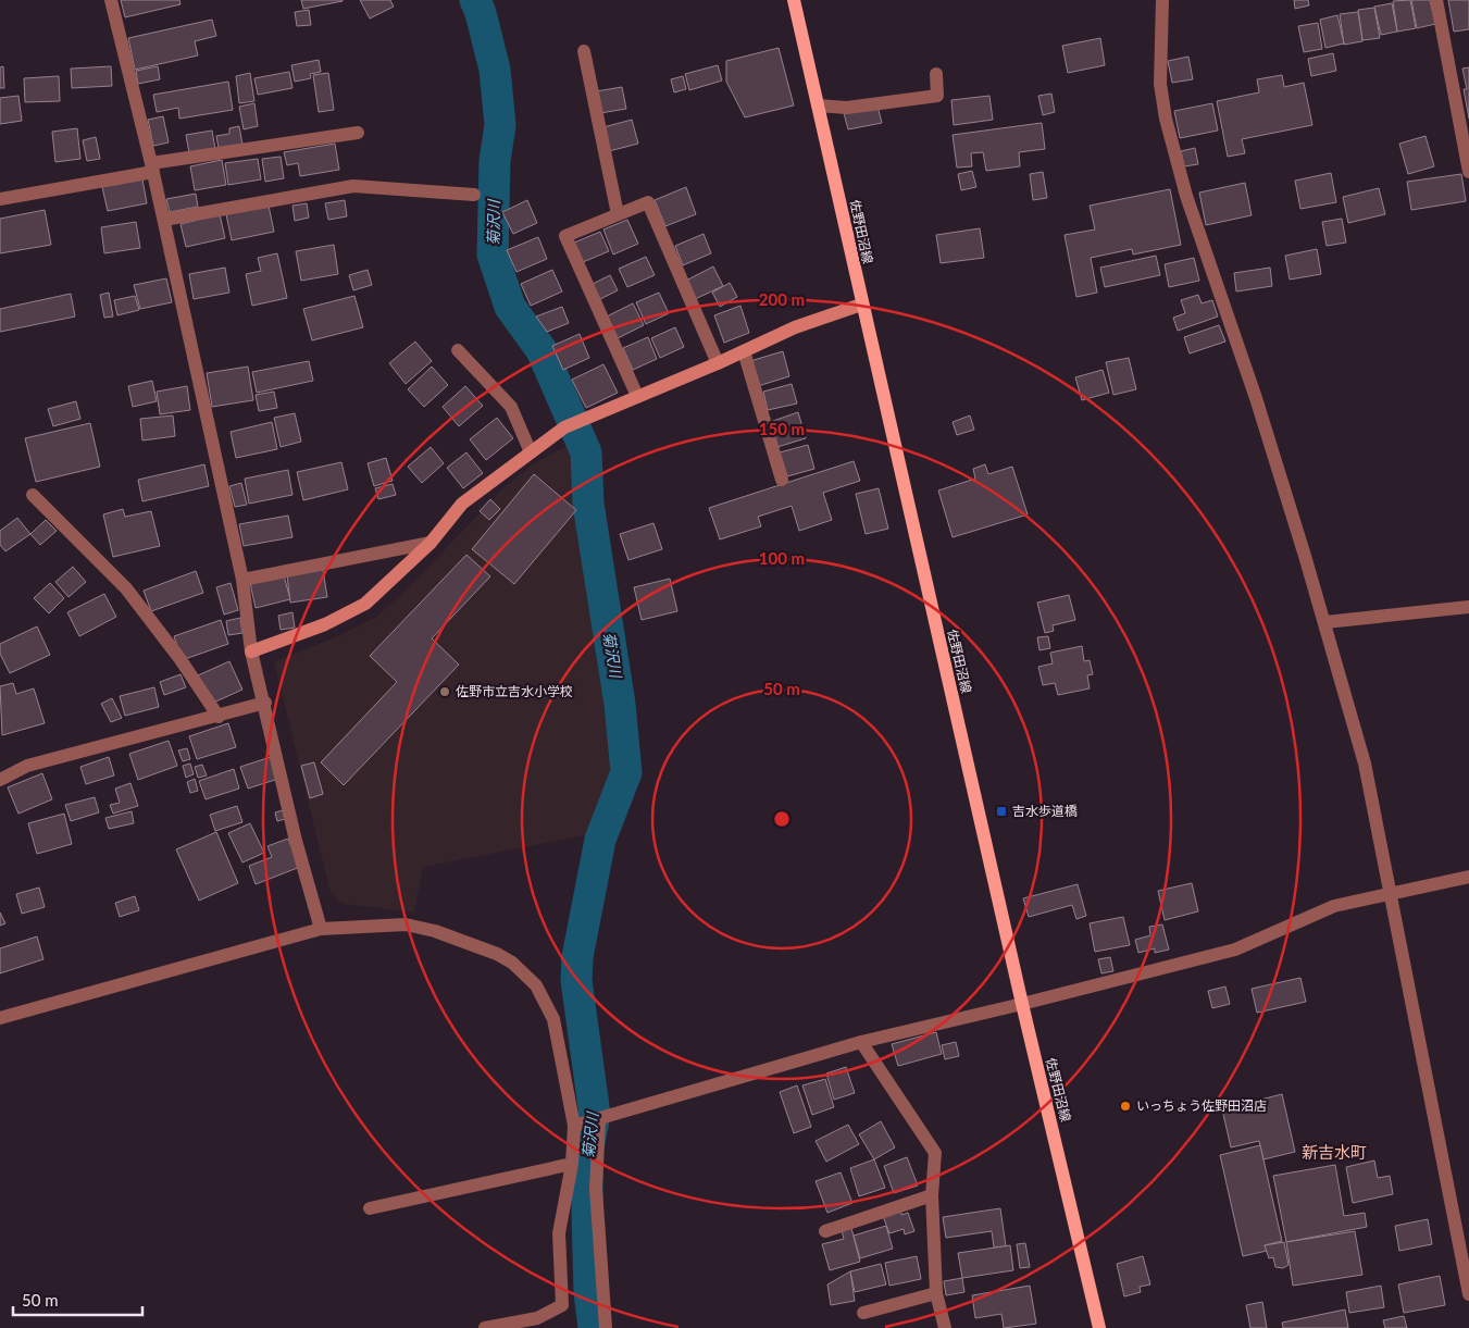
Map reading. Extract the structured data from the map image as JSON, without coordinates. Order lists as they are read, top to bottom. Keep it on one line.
{"streets":{"main road":["佐野田沼線"]},"districts":["新吉水町"],"water":["菊沢川"],"places":{"other":["佐野市立吉水小学校","いっちょう佐野田沼店"],"transit":["吉水歩道橋"]},"scale_bar":"50 m","rings":["200 m","150 m","100 m","50 m"]}
